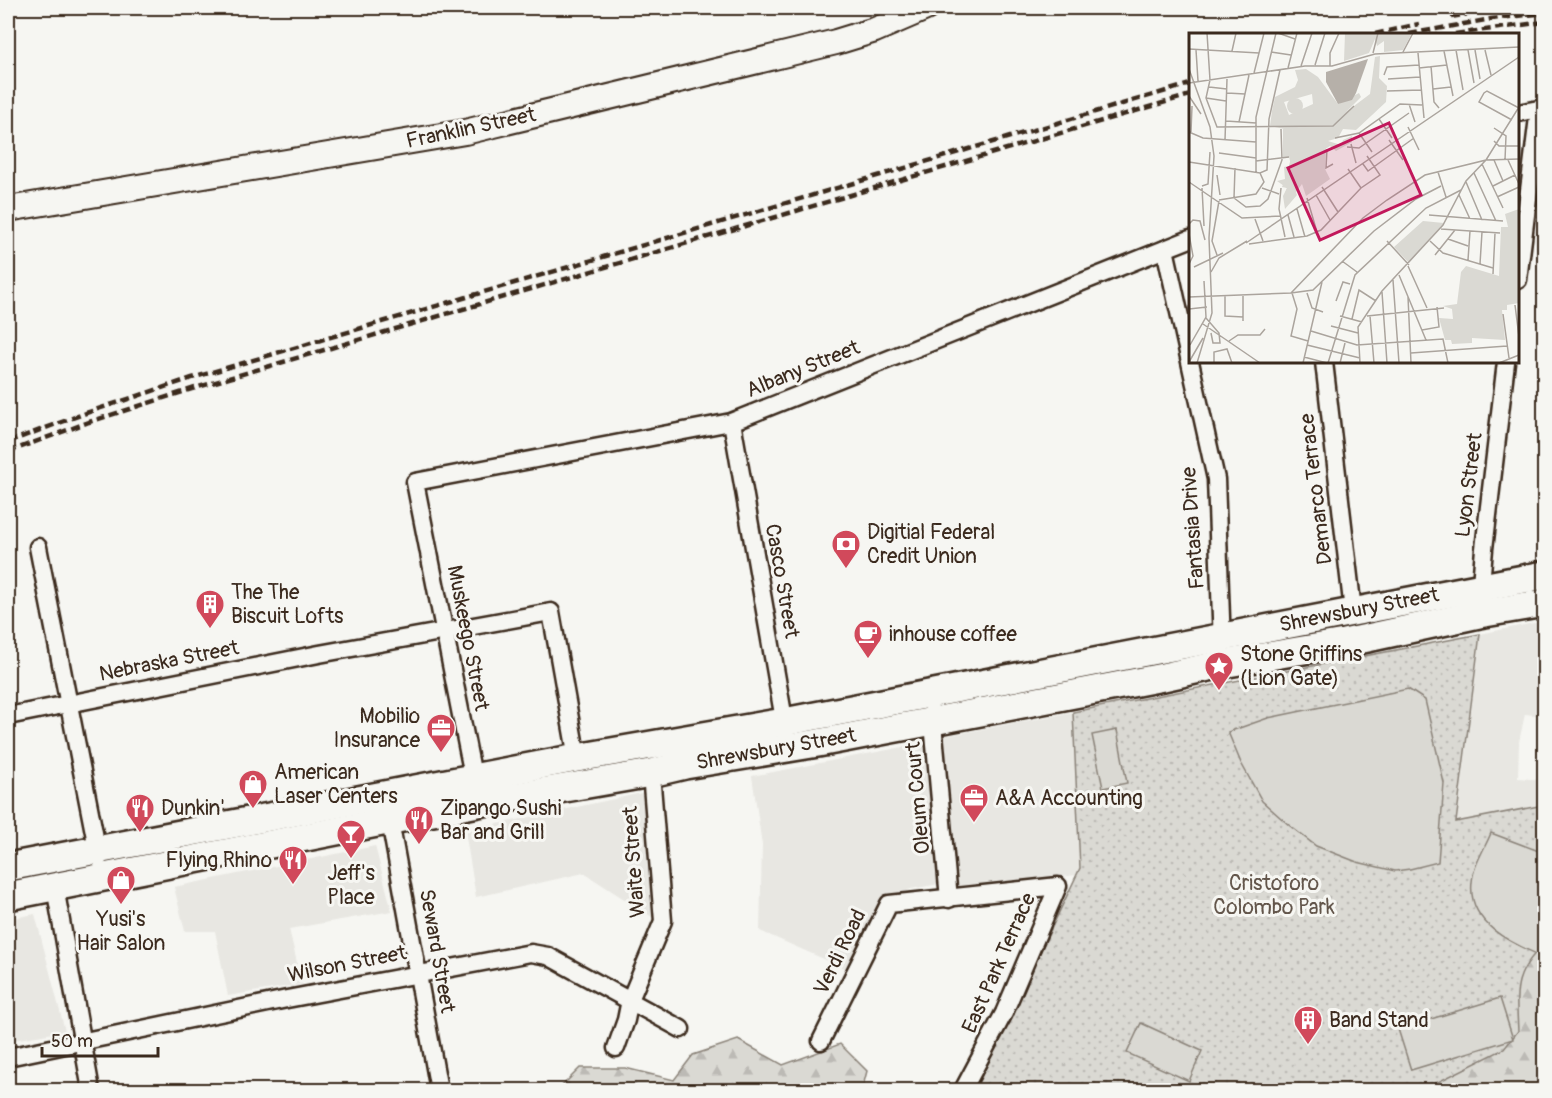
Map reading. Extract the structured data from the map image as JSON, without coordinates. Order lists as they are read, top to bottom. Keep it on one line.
{"streets":{"main road":["Franklin Street","Shrewsbury Street"],"street":["Albany Street","Lyon Street","Demarco Terrace","Fantasia Drive","Casco Street","Muskeego Street","Nebraska Street","Oleum Court","Waite Street","Seward Street","Verdi Road","East Park Terrace","Wilson Street"]},"crossings":[["Albany Street","Fantasia Drive"],["Albany Street","Casco Street"],["Albany Street","Muskeego Street"],["Lyon Street","Shrewsbury Street"],["Demarco Terrace","Shrewsbury Street"],["Fantasia Drive","Shrewsbury Street"],["Casco Street","Shrewsbury Street"],["Shrewsbury Street","Muskeego Street"],["Shrewsbury Street","Nebraska Street"],["Shrewsbury Street","Oleum Court"],["Shrewsbury Street","Waite Street"],["Shrewsbury Street","Seward Street"],["Muskeego Street","Nebraska Street"],["Oleum Court","Verdi Road"],["Oleum Court","East Park Terrace"],["Waite Street","Wilson Street"],["Seward Street","Wilson Street"],["Verdi Road","East Park Terrace"]],"parks":["Cristoforo Colombo Park"],"places":{"bank":["Digitial Federal Credit Union"],"building":["The The Biscuit Lofts","Band Stand"],"cafe":["inhouse coffee"],"place":["Stone Griffins (Lion Gate)"],"office":["Mobilio Insurance","A&A Accounting"],"shop":["American Laser Centers","Yusi's Hair Salon"],"restaurant":["Dunkin'","Zipango Sushi Bar and Grill","Flying Rhino"],"bar":["Jeff's Place"]},"scale_bar":"50 m"}
